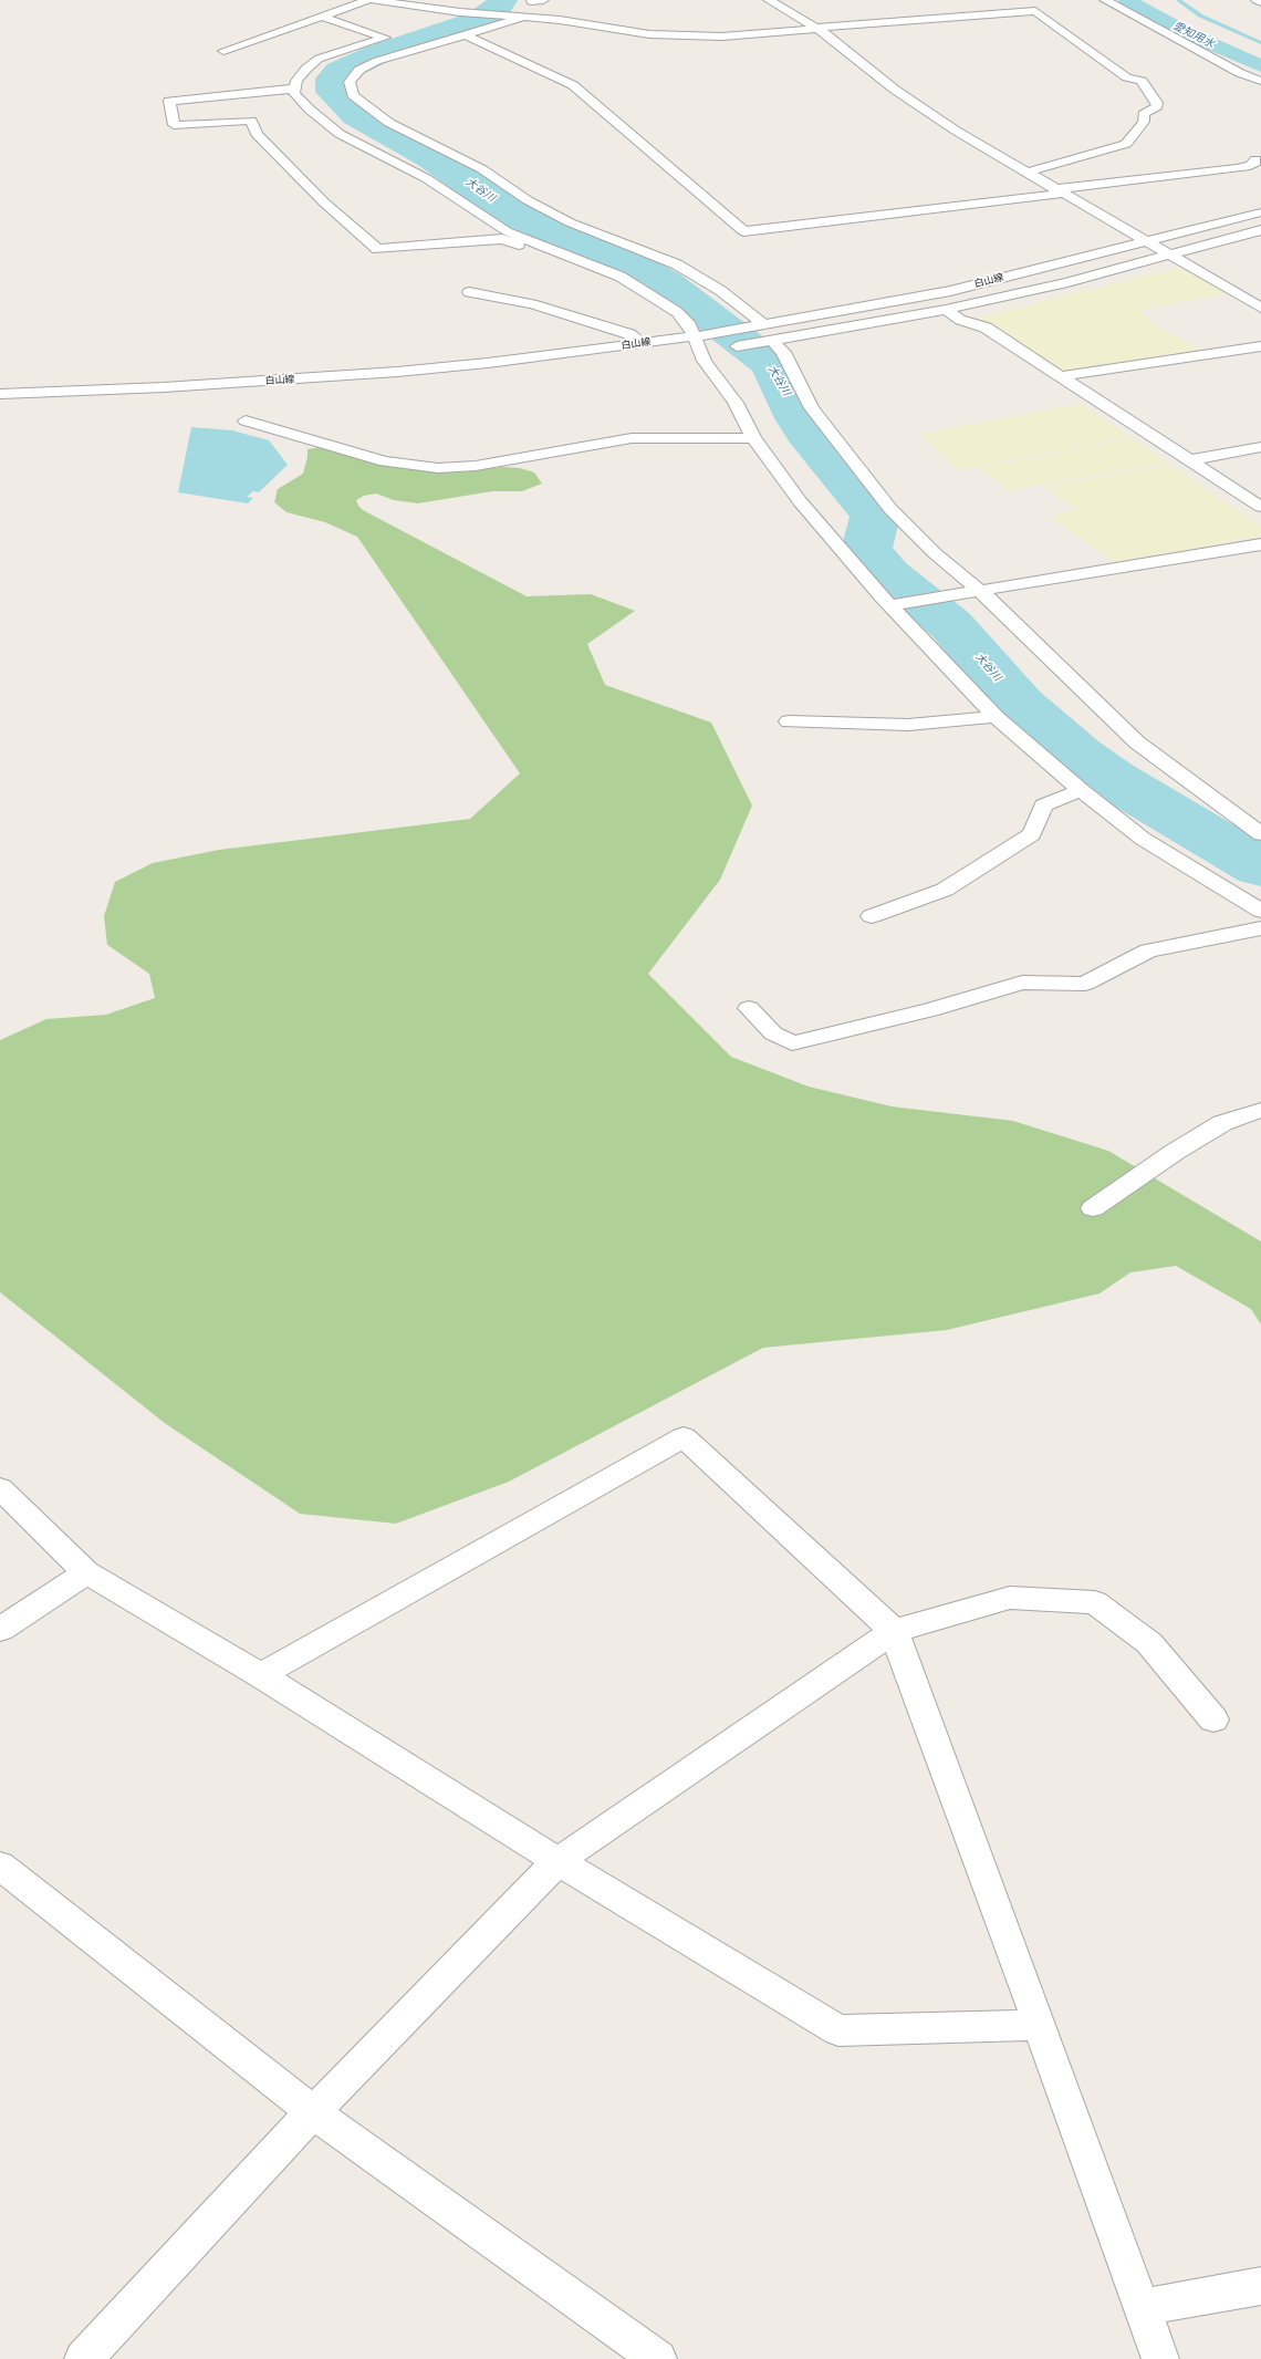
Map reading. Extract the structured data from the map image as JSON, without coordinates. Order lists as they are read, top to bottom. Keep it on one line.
{"streets":{"street":["白山線"]},"water":["愛知用水","大谷川"]}
